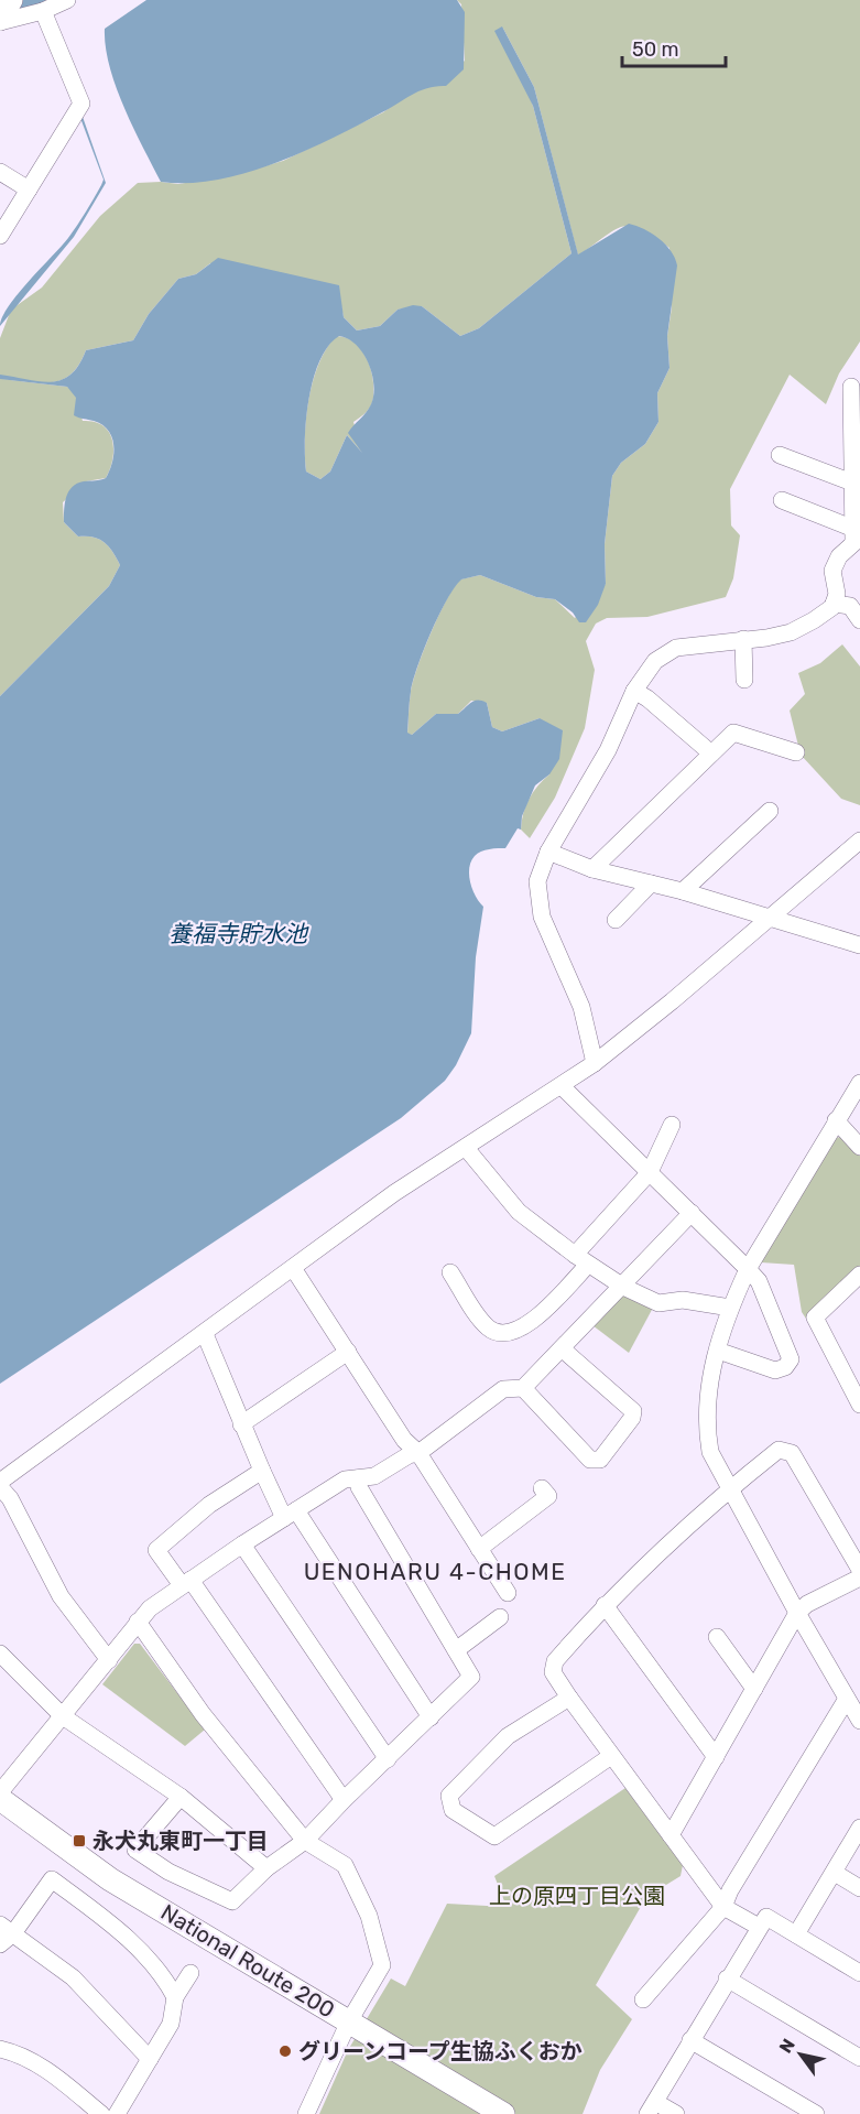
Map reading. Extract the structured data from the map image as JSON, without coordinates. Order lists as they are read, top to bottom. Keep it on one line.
{"streets":{"highway":["National Route 200"]},"districts":["UENOHARU 4-CHOME"],"water":["養福寺貯水池"],"parks":["上の原四丁目公園"],"places":{"transit":["永犬丸東町一丁目"],"other":["グリーンコープ生協ふくおか"]},"scale_bar":"50 m","north":"top left"}
